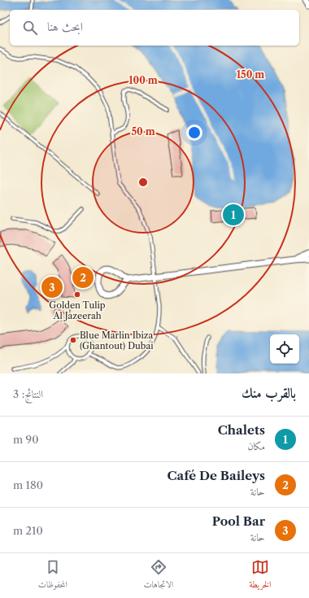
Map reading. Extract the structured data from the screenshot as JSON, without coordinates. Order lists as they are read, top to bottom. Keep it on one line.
{"places":["Golden Tulip Al Jazeerah","Blue Marlin Ibiza (Ghantout) Dubai"],"page":{"search":"ابحث هنا","pins":["1","2","3"],"heading":["بالقرب منك","النتائج: 3"],"list":[{"mark":"1","name":"Chalets","note":"مكان","value":"90 m"},{"mark":"2","name":"Café De Baileys","note":"حانة","value":"180 m"},{"mark":"3","name":"Pool Bar","note":"حانة","value":"210 m"}],"nav":["الخريطة","الاتجاهات","المحفوظات"]},"rings":["150 m","100 m","50 m"]}
